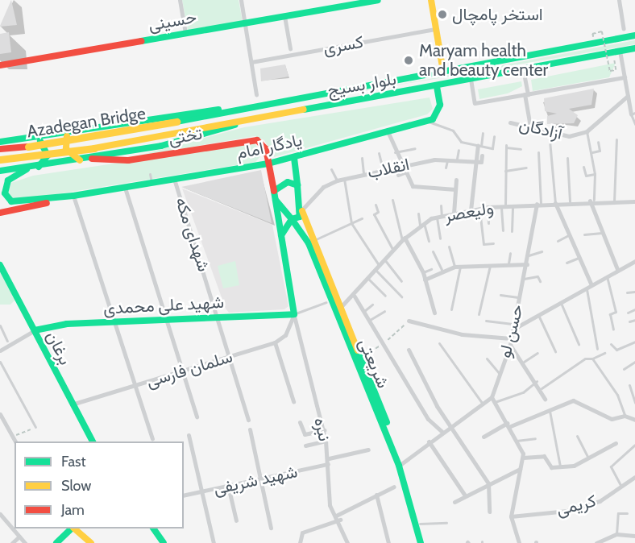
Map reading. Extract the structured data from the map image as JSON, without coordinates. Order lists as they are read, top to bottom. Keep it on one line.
{"streets":{"street":["حسینی","کسری","بلوار بسیج","Azadegan Bridge","آزادگان","تختی","یادگار امام","انقلاب","ولیعصر","شهدای مکه","شهید علی محمدی","حسن لو","برغان","شریعتی","سلمان فارسی","نبره","شهید شریفی","کریمی"]},"crossings":[["بلوار بسیج","Azadegan Bridge"],["تختی","یادگار امام"],["تختی","شهید علی محمدی"],["تختی","شریعتی"],["تختی","نبره"],["یادگار امام","شهدای مکه"],["یادگار امام","شریعتی"],["انقلاب","شریعتی"],["ولیعصر","حسن لو"],["ولیعصر","شریعتی"],["شهدای مکه","شهید علی محمدی"],["شهدای مکه","سلمان فارسی"],["شهید علی محمدی","برغان"],["شهید علی محمدی","نبره"],["برغان","سلمان فارسی"],["نبره","شهید شریفی"]],"places":["استخر پامچال","Maryam health and beauty center"],"legend":["Fast","Slow","Jam"]}
